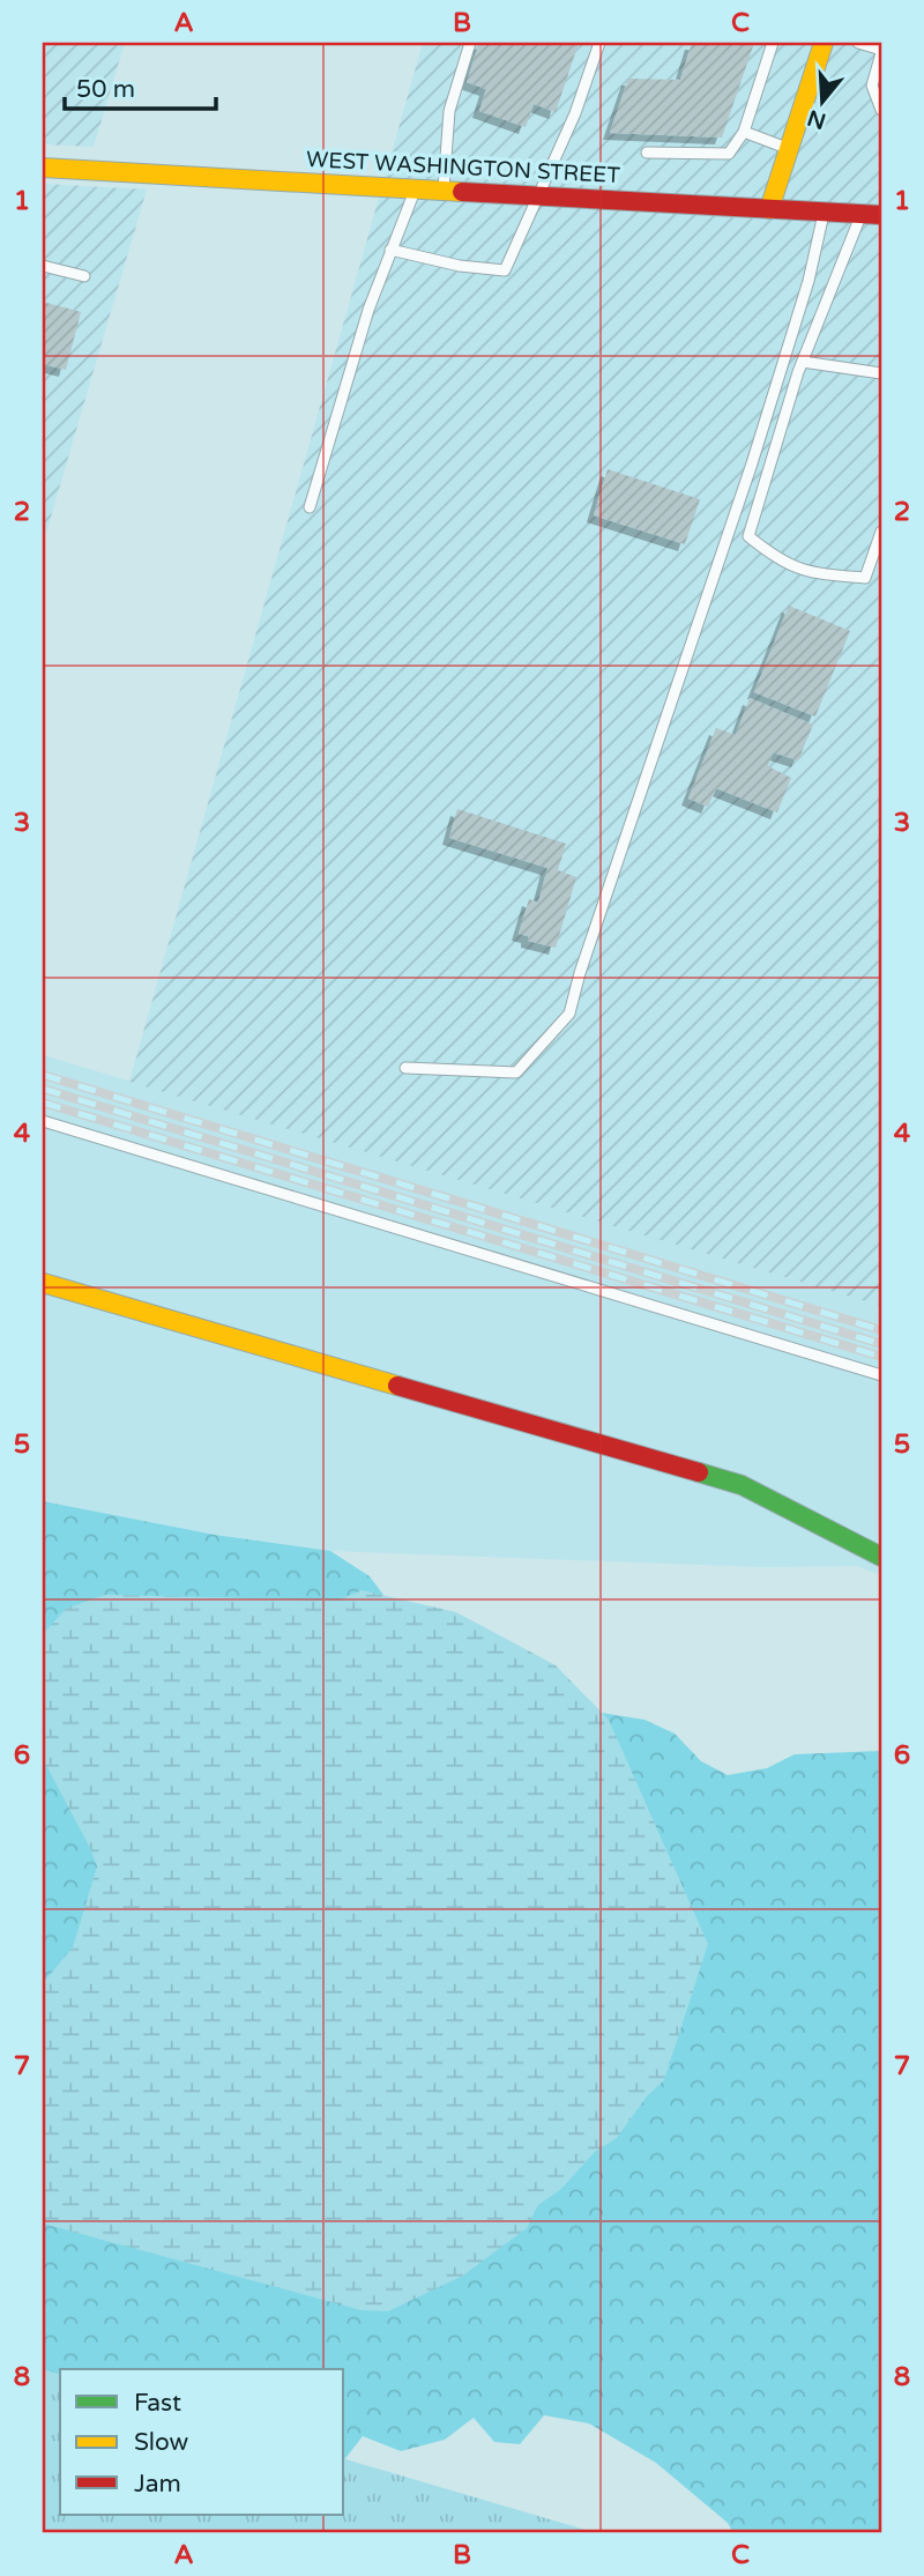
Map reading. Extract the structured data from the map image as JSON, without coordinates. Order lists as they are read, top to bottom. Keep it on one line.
{"streets":{"street":["WEST WASHINGTON STREET"]},"legend":["Fast","Slow","Jam"],"scale_bar":"50 m","north":"bottom","grid":{"columns":["A","B","C"],"rows":["1","2","3","4","5","6","7","8"]}}
